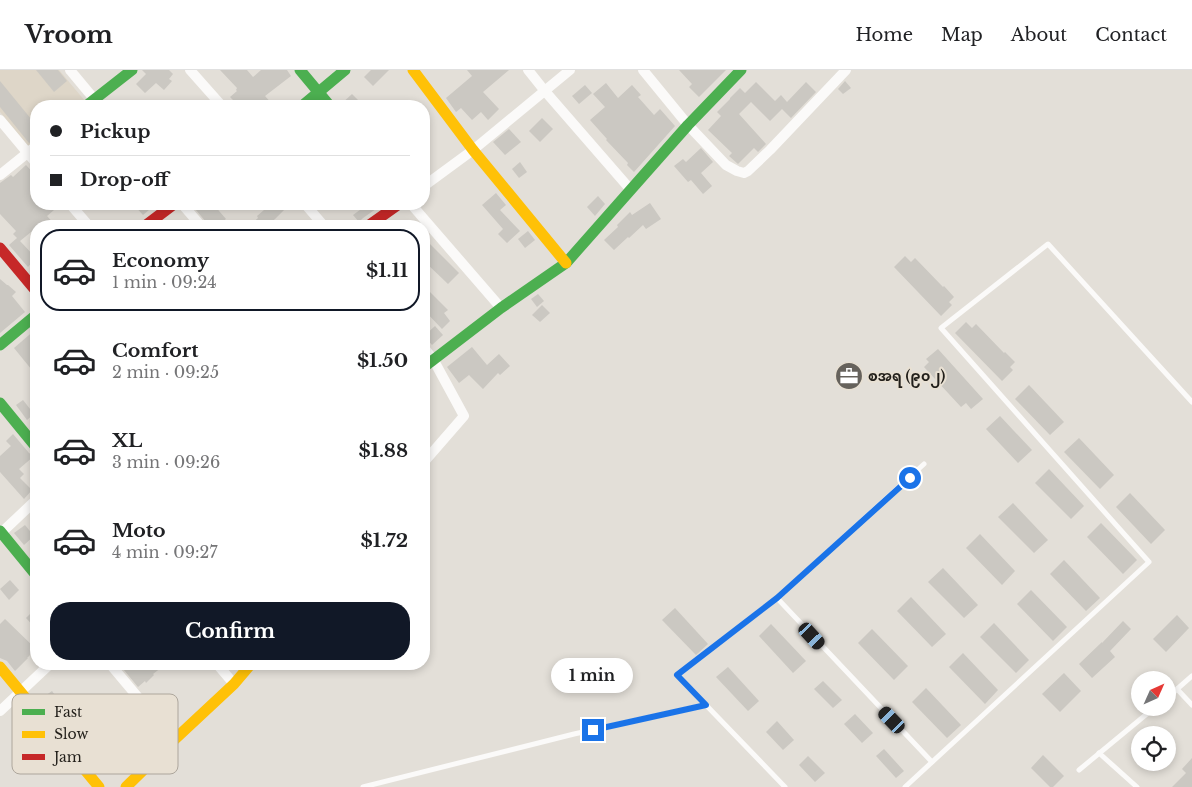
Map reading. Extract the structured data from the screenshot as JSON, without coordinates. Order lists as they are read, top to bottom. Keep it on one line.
{"places":{"office":["စအရ (၉၀၂)"]},"legend":["Fast","Slow","Jam"],"north":"top right","page":{"header":"Vroom","nav":["Home","Map","About","Contact"],"banner":["Pickup","Drop-off"],"list":[{"name":"Economy","note":"1 min · 09:24","value":"$1.11"},{"name":"Comfort","note":"2 min · 09:25","value":"$1.50"},{"name":"XL","note":"3 min · 09:26","value":"$1.88"},{"name":"Moto","note":"4 min · 09:27","value":"$1.72"}],"buttons":"Confirm","bubble":"1 min"}}
